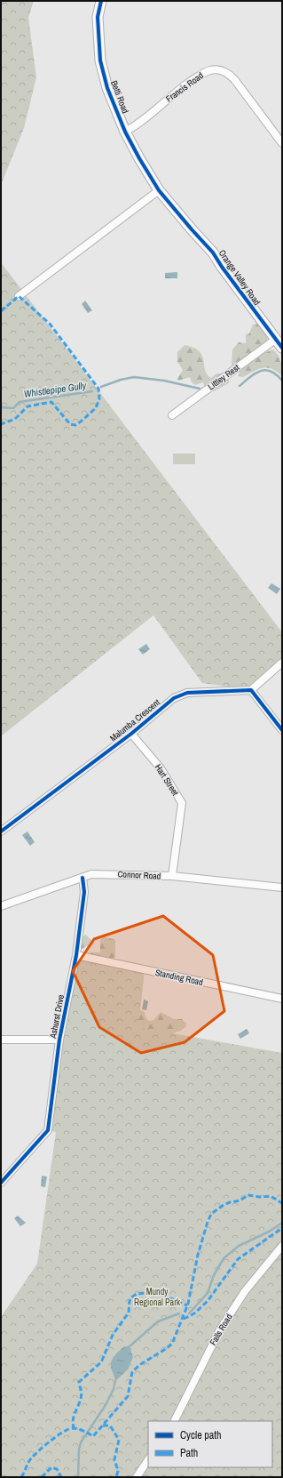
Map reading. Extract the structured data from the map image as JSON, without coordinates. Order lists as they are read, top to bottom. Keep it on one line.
{"streets":{"street":["Francis Road","Betti Road","Orange Valley Road","Littley Rest","Malumba Crescent","Hart Street","Connor Road","Standing Road","Ashurst Drive","Falls Road"]},"crossings":[["Francis Road","Betti Road"],["Betti Road","Orange Valley Road"],["Orange Valley Road","Littley Rest"],["Malumba Crescent","Hart Street"],["Hart Street","Connor Road"],["Connor Road","Ashurst Drive"],["Standing Road","Ashurst Drive"]],"water":["Whistlepipe Gully"],"parks":["Mundy Regional Park"],"legend":["Cycle path","Path"]}
